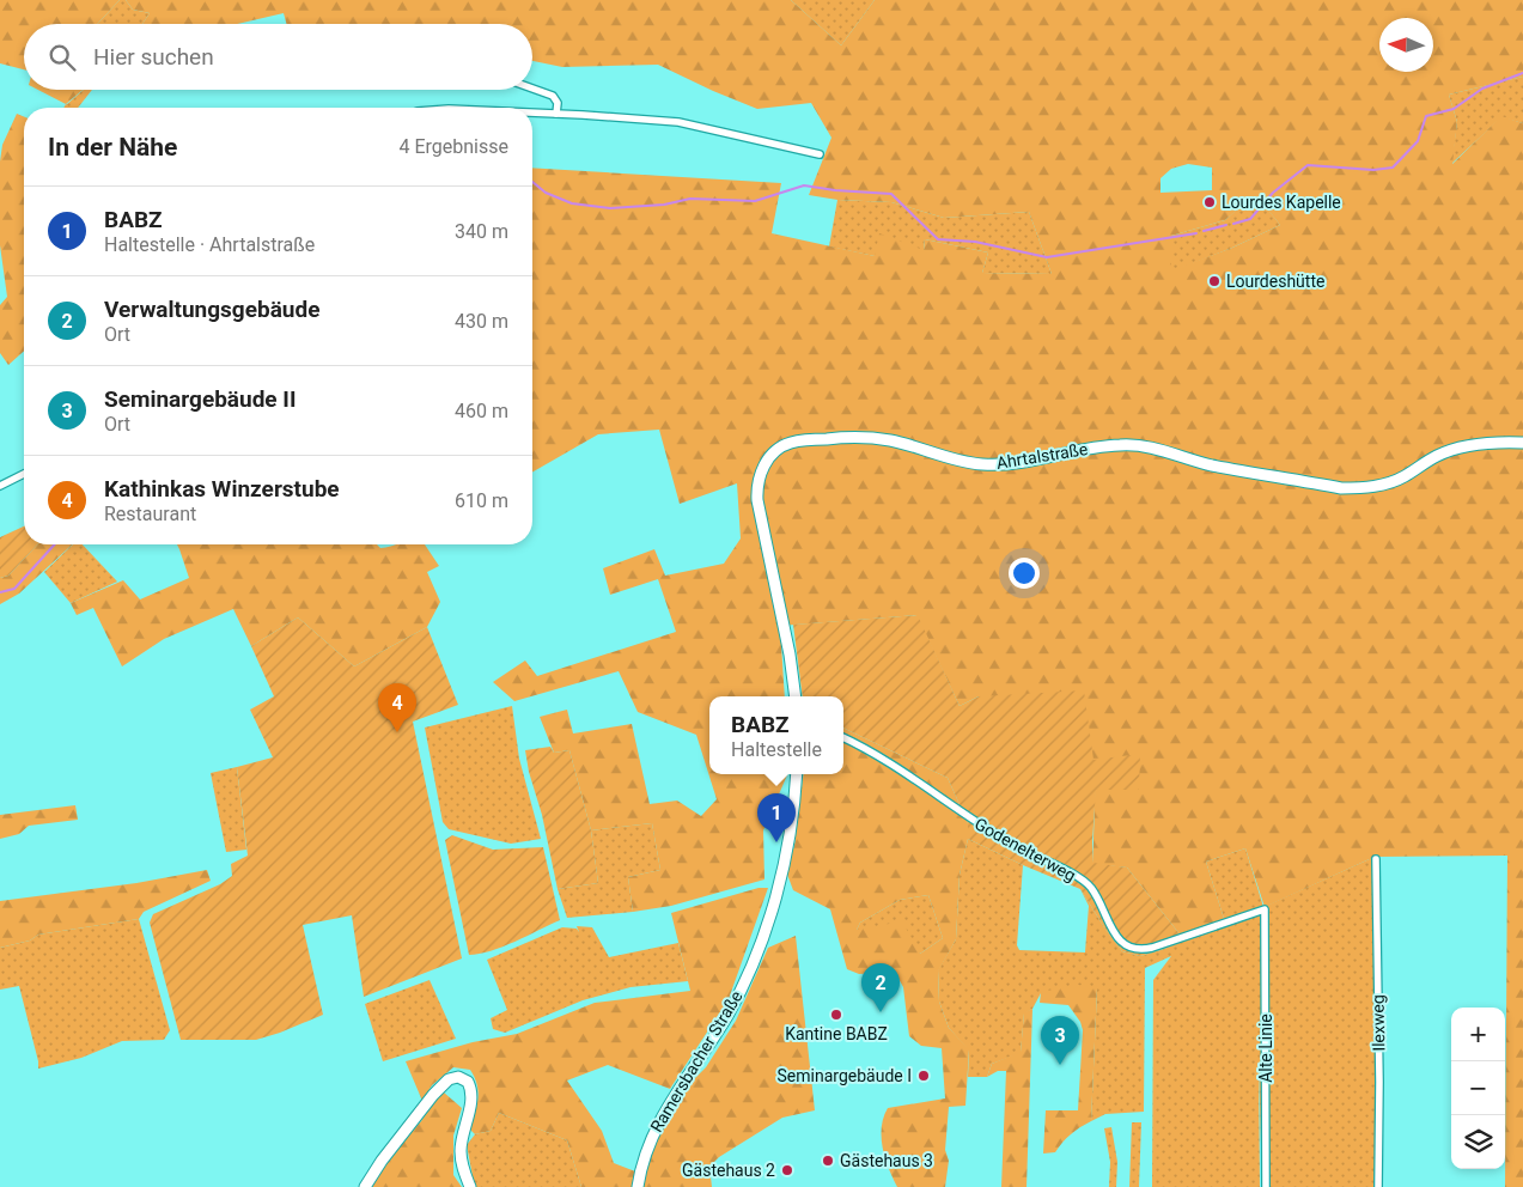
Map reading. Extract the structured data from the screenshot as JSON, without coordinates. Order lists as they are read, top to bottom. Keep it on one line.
{"streets":{"main road":["Ahrtalstraße","Ramersbacher Straße"],"street":["Godenelterweg","Ilexweg","Alte Linie"]},"crossings":[["Godenelterweg","Alte Linie"]],"places":["Lourdes Kapelle","Lourdeshütte","Kantine BABZ","Seminargebäude I","Gästehaus 3","Gästehaus 2"],"north":"left","page":{"search":"Hier suchen","heading":["In der Nähe","4 Ergebnisse"],"list":[{"mark":"1","name":"BABZ","note":"Haltestelle · Ahrtalstraße","value":"340 m"},{"mark":"2","name":"Verwaltungsgebäude","note":"Ort","value":"430 m"},{"mark":"3","name":"Seminargebäude II","note":"Ort","value":"460 m"},{"mark":"4","name":"Kathinkas Winzerstube","note":"Restaurant","value":"610 m"}],"pins":["4","1","2","3"],"popup":["BABZ","Haltestelle"],"map_buttons":["+","−"]}}
